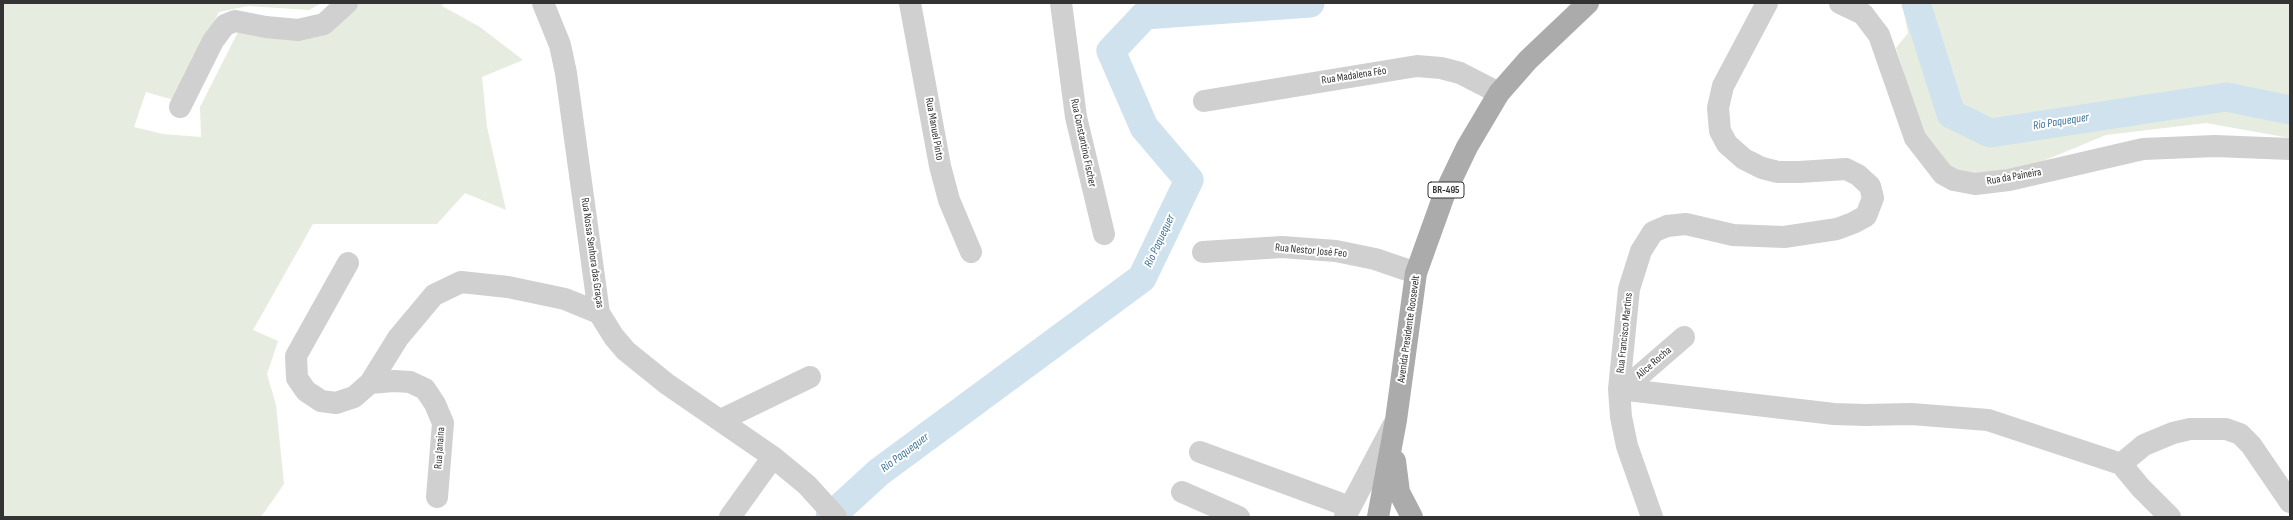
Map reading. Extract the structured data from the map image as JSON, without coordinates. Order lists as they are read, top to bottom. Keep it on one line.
{"streets":{"main road":["BR-495","Avenida Presidente Roosevelt"],"street":["Rua Madalena Féo","Rua Manuel Pinto","Rua Constantino Fischer","Rua da Paineira","Rua Nestor José Feo","Rua Nossa Senhora das Graças","Rua Francisco Martins","Alice Rocha","Rua Janaina"]},"crossings":[["Rua Madalena Féo","Avenida Presidente Roosevelt"],["BR-495","Avenida Presidente Roosevelt"],["Rua Nestor José Feo","Avenida Presidente Roosevelt"],["Rua Francisco Martins","Alice Rocha"]],"water":["Rio Paquequer"]}
